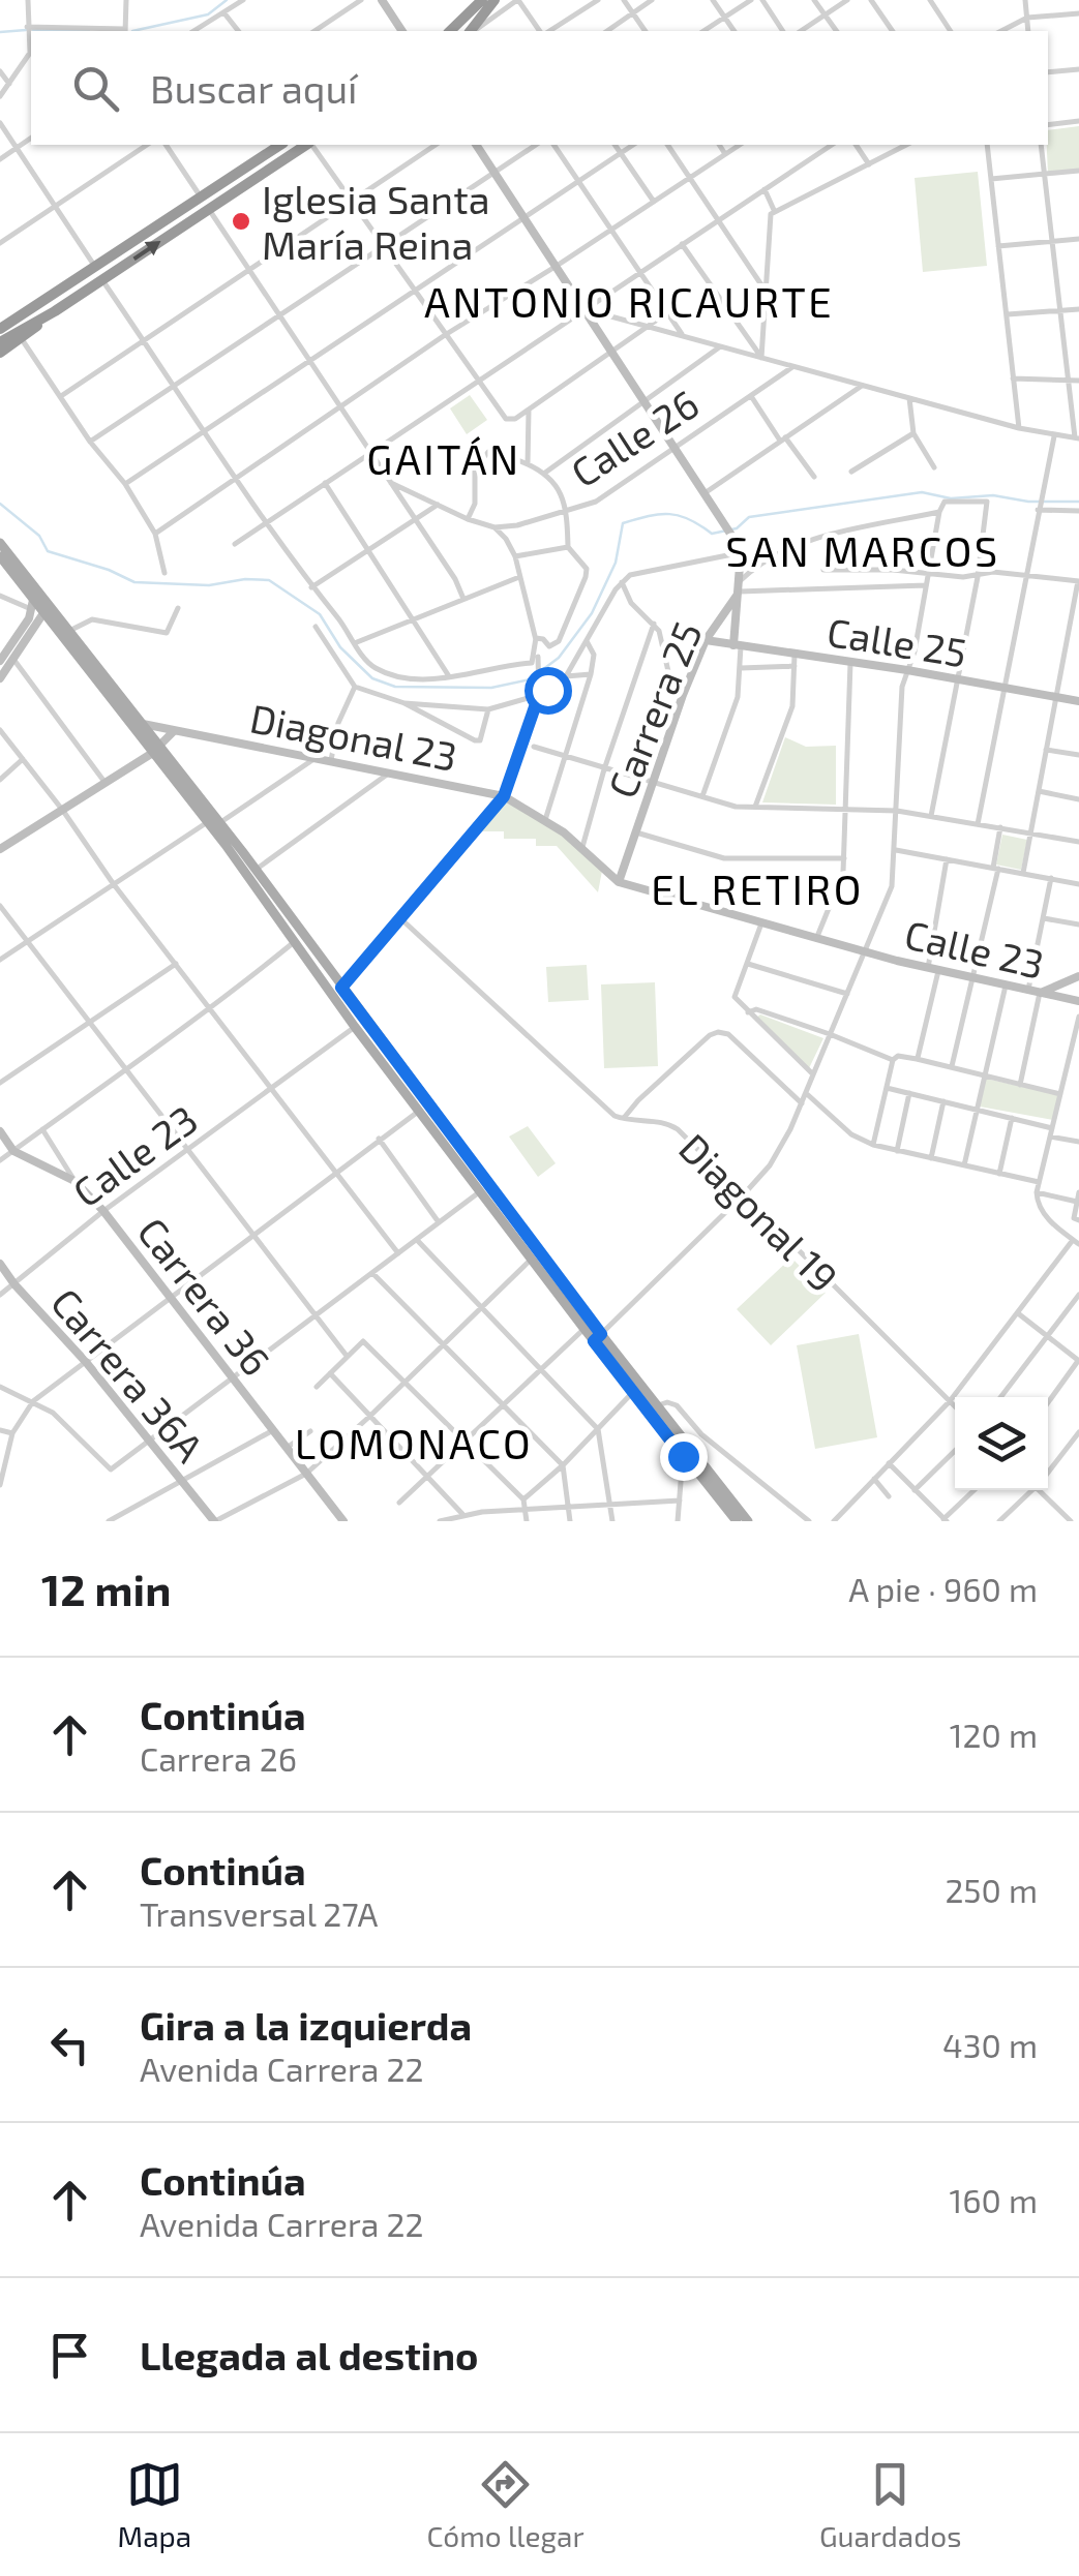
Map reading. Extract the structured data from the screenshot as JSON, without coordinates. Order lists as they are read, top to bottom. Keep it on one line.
{"streets":{"street":["Calle 26","Calle 25","Carrera 25","Diagonal 23","Calle 23","Diagonal 19","Carrera 36","Carrera 36A"]},"crossings":[["Calle 25","Carrera 25"],["Carrera 25","Diagonal 23"],["Carrera 25","Calle 23"],["Diagonal 23","Calle 23"],["Calle 23","Carrera 36"],["Calle 23","Carrera 36A"]],"districts":["ANTONIO RICAURTE","GAITÁN","SAN MARCOS","EL RETIRO","LOMONACO"],"places":["Iglesia Santa María Reina"],"page":{"search":"Buscar aquí","heading":["12 min","A pie · 960 m"],"list":[["Continúa","Carrera 26","120 m"],["Continúa","Transversal 27A","250 m"],["Gira a la izquierda","Avenida Carrera 22","430 m"],["Continúa","Avenida Carrera 22","160 m"],"Llegada al destino"],"nav":["Mapa","Cómo llegar","Guardados"]}}
